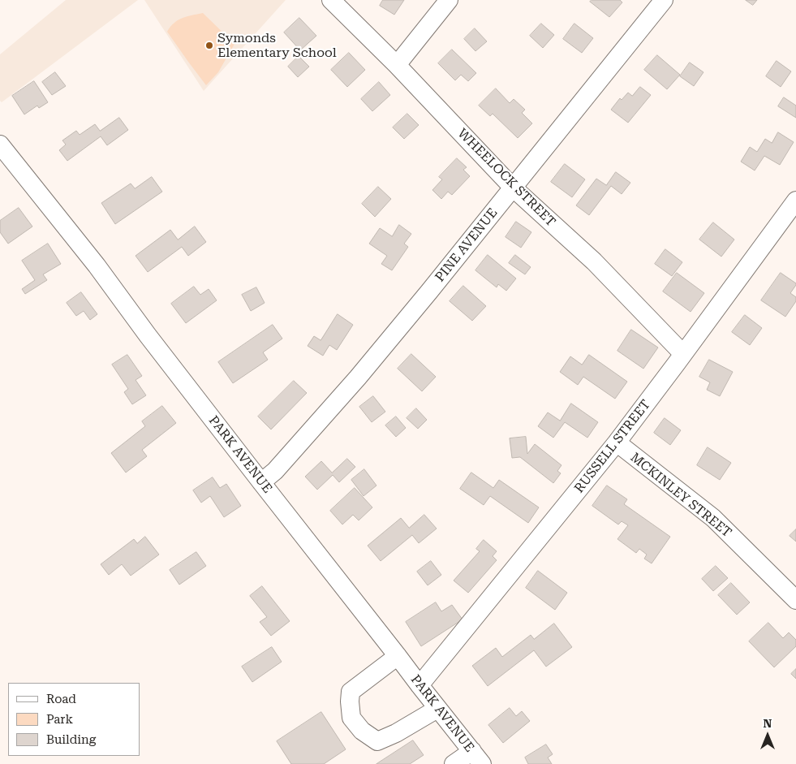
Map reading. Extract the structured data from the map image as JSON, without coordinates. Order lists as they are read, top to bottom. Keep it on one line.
{"streets":{"street":["WHEELOCK STREET","PINE AVENUE","RUSSELL STREET","PARK AVENUE","MCKINLEY STREET"]},"crossings":[["WHEELOCK STREET","PINE AVENUE"],["WHEELOCK STREET","RUSSELL STREET"],["PINE AVENUE","PARK AVENUE"],["RUSSELL STREET","PARK AVENUE"],["RUSSELL STREET","MCKINLEY STREET"]],"places":["Symonds Elementary School"],"legend":["Road","Park","Building"],"north":"top"}
